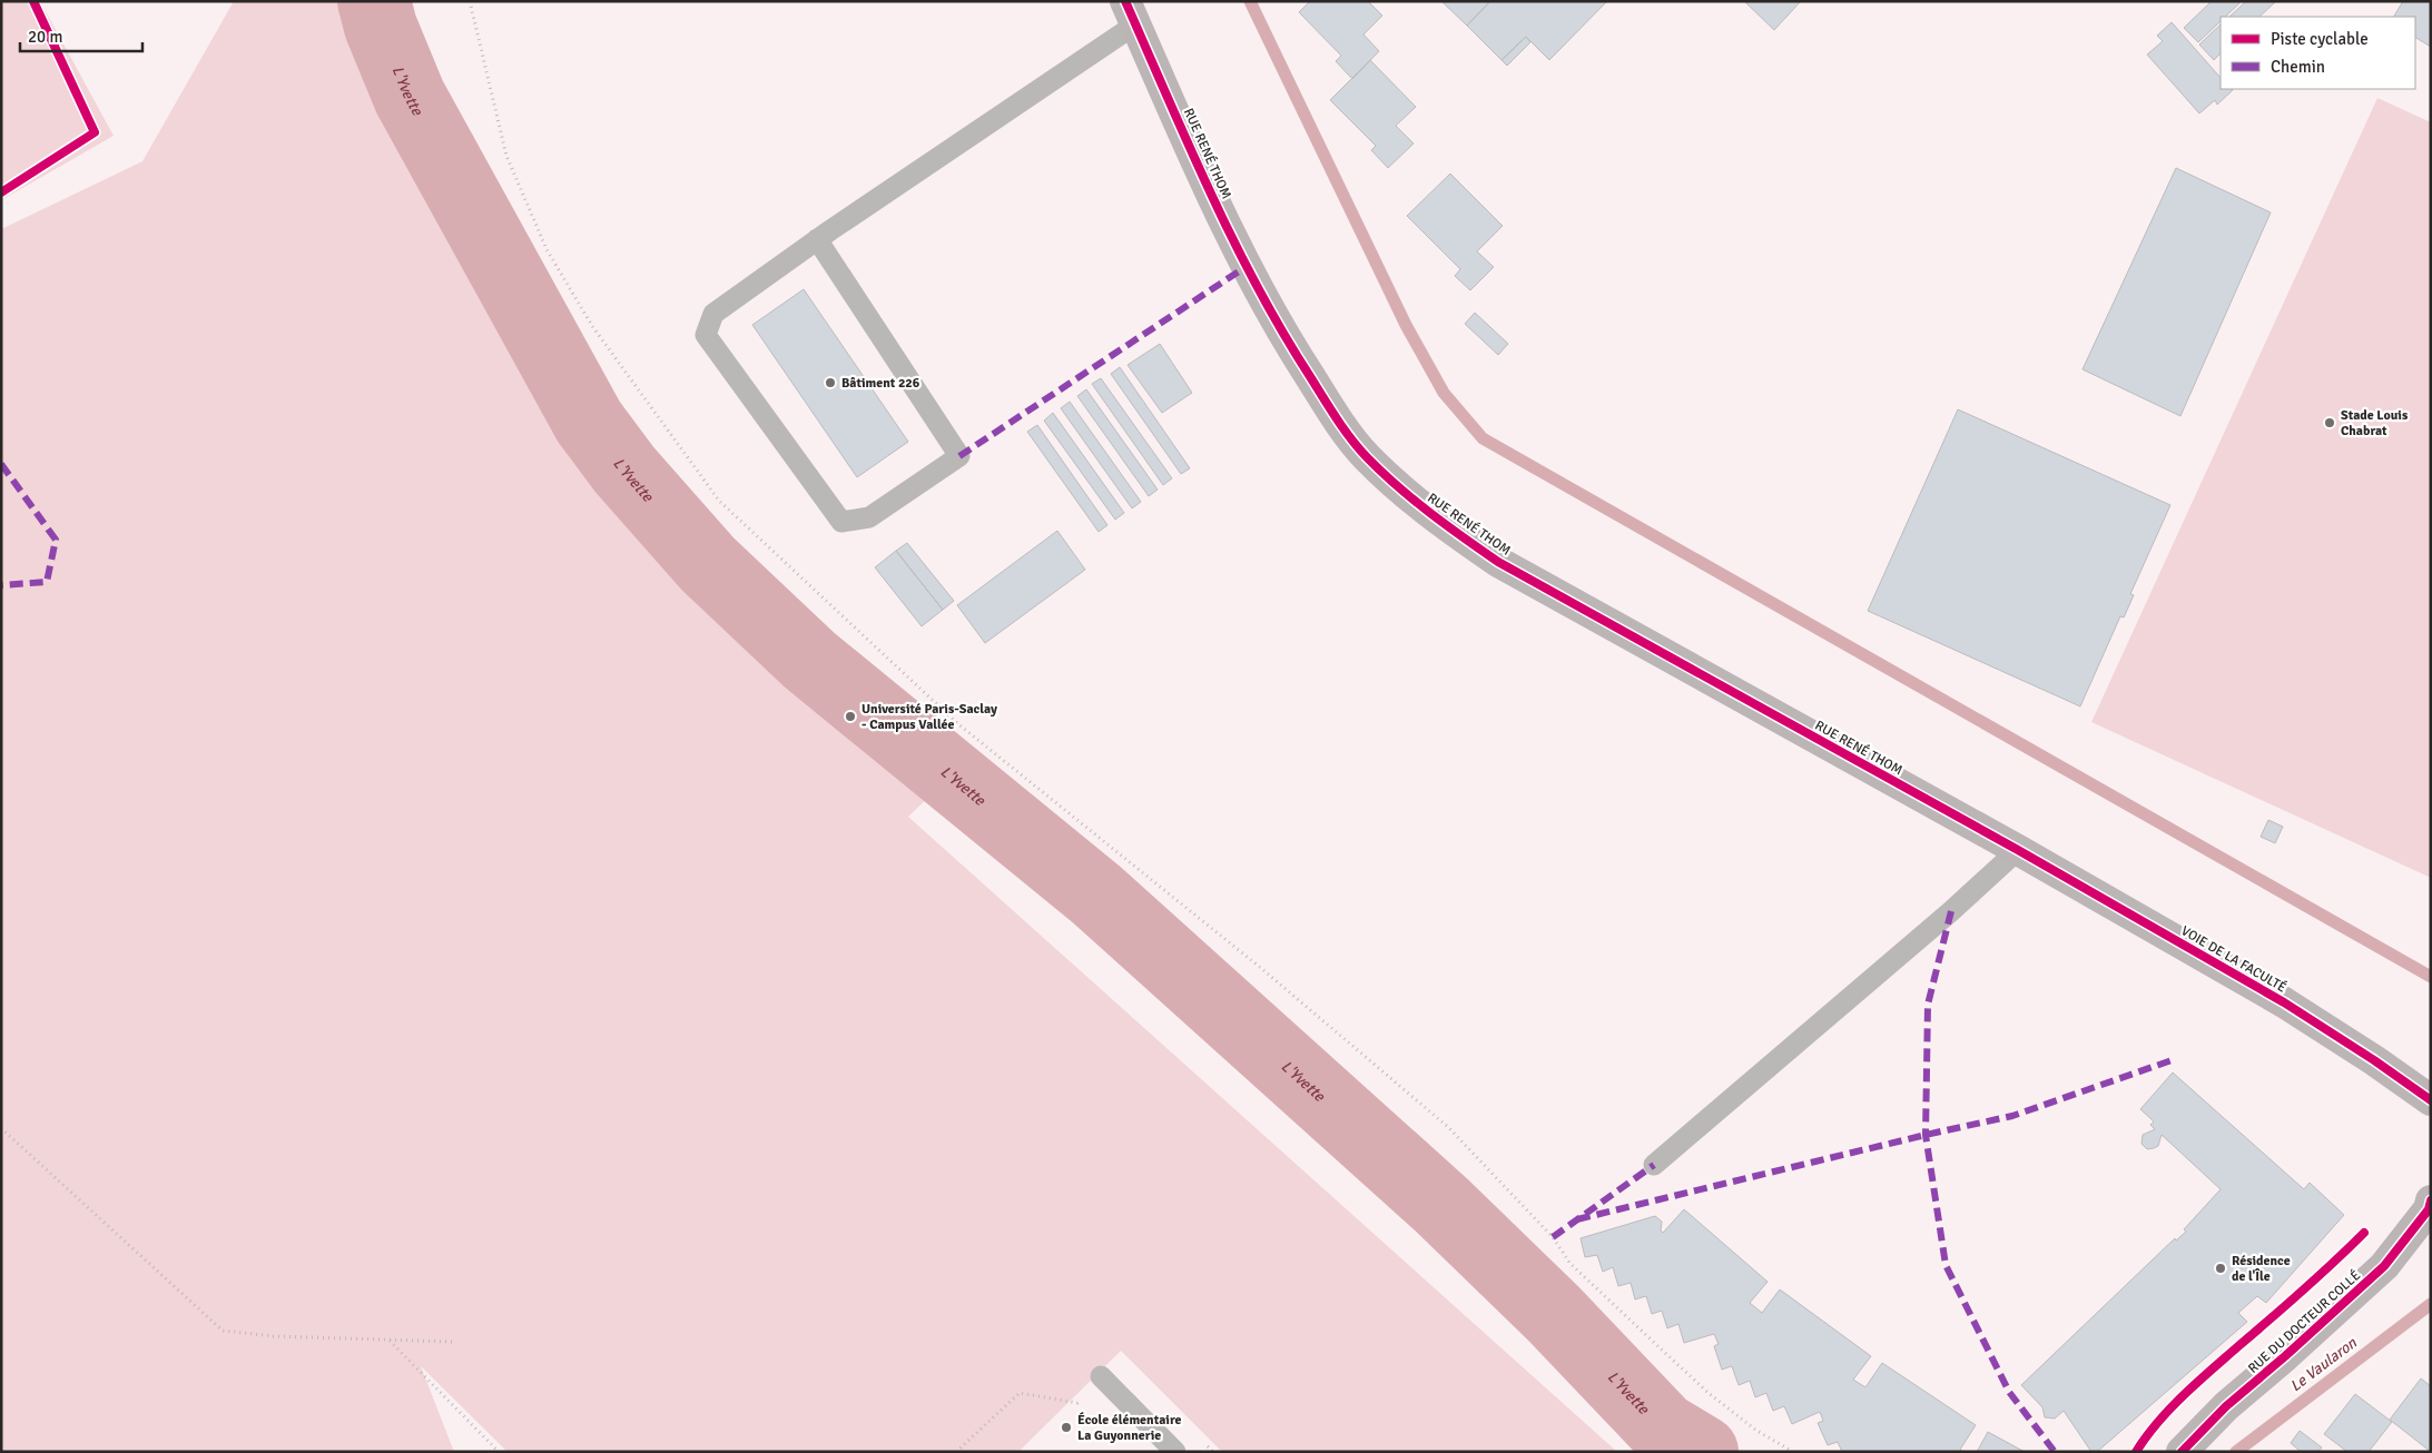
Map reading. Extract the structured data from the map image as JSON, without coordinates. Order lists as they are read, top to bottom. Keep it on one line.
{"streets":{"main road":["RUE RENÉ THOM","VOIE DE LA FACULTÉ","RUE DU DOCTEUR COLLÉ"]},"crossings":[["RUE RENÉ THOM","VOIE DE LA FACULTÉ"]],"water":["L'Yvette","Le Vaularon"],"places":["Bâtiment 226","Stade Louis Chabrat","Université Paris-Saclay - Campus Vallée","Résidence de l'Île","École élémentaire La Guyonnerie"],"legend":["Piste cyclable","Chemin"],"scale_bar":"20 m"}
